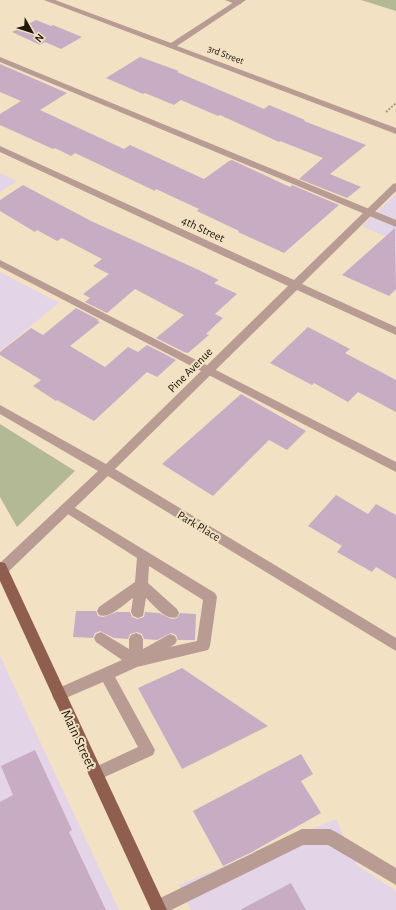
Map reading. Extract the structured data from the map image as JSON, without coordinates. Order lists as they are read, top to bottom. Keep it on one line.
{"streets":{"main road":["Main Street"],"street":["3rd Street","4th Street","Pine Avenue","Park Place"]},"crossings":[["4th Street","Pine Avenue"],["Pine Avenue","Park Place"],["Pine Avenue","Main Street"]],"north":"bottom right"}
